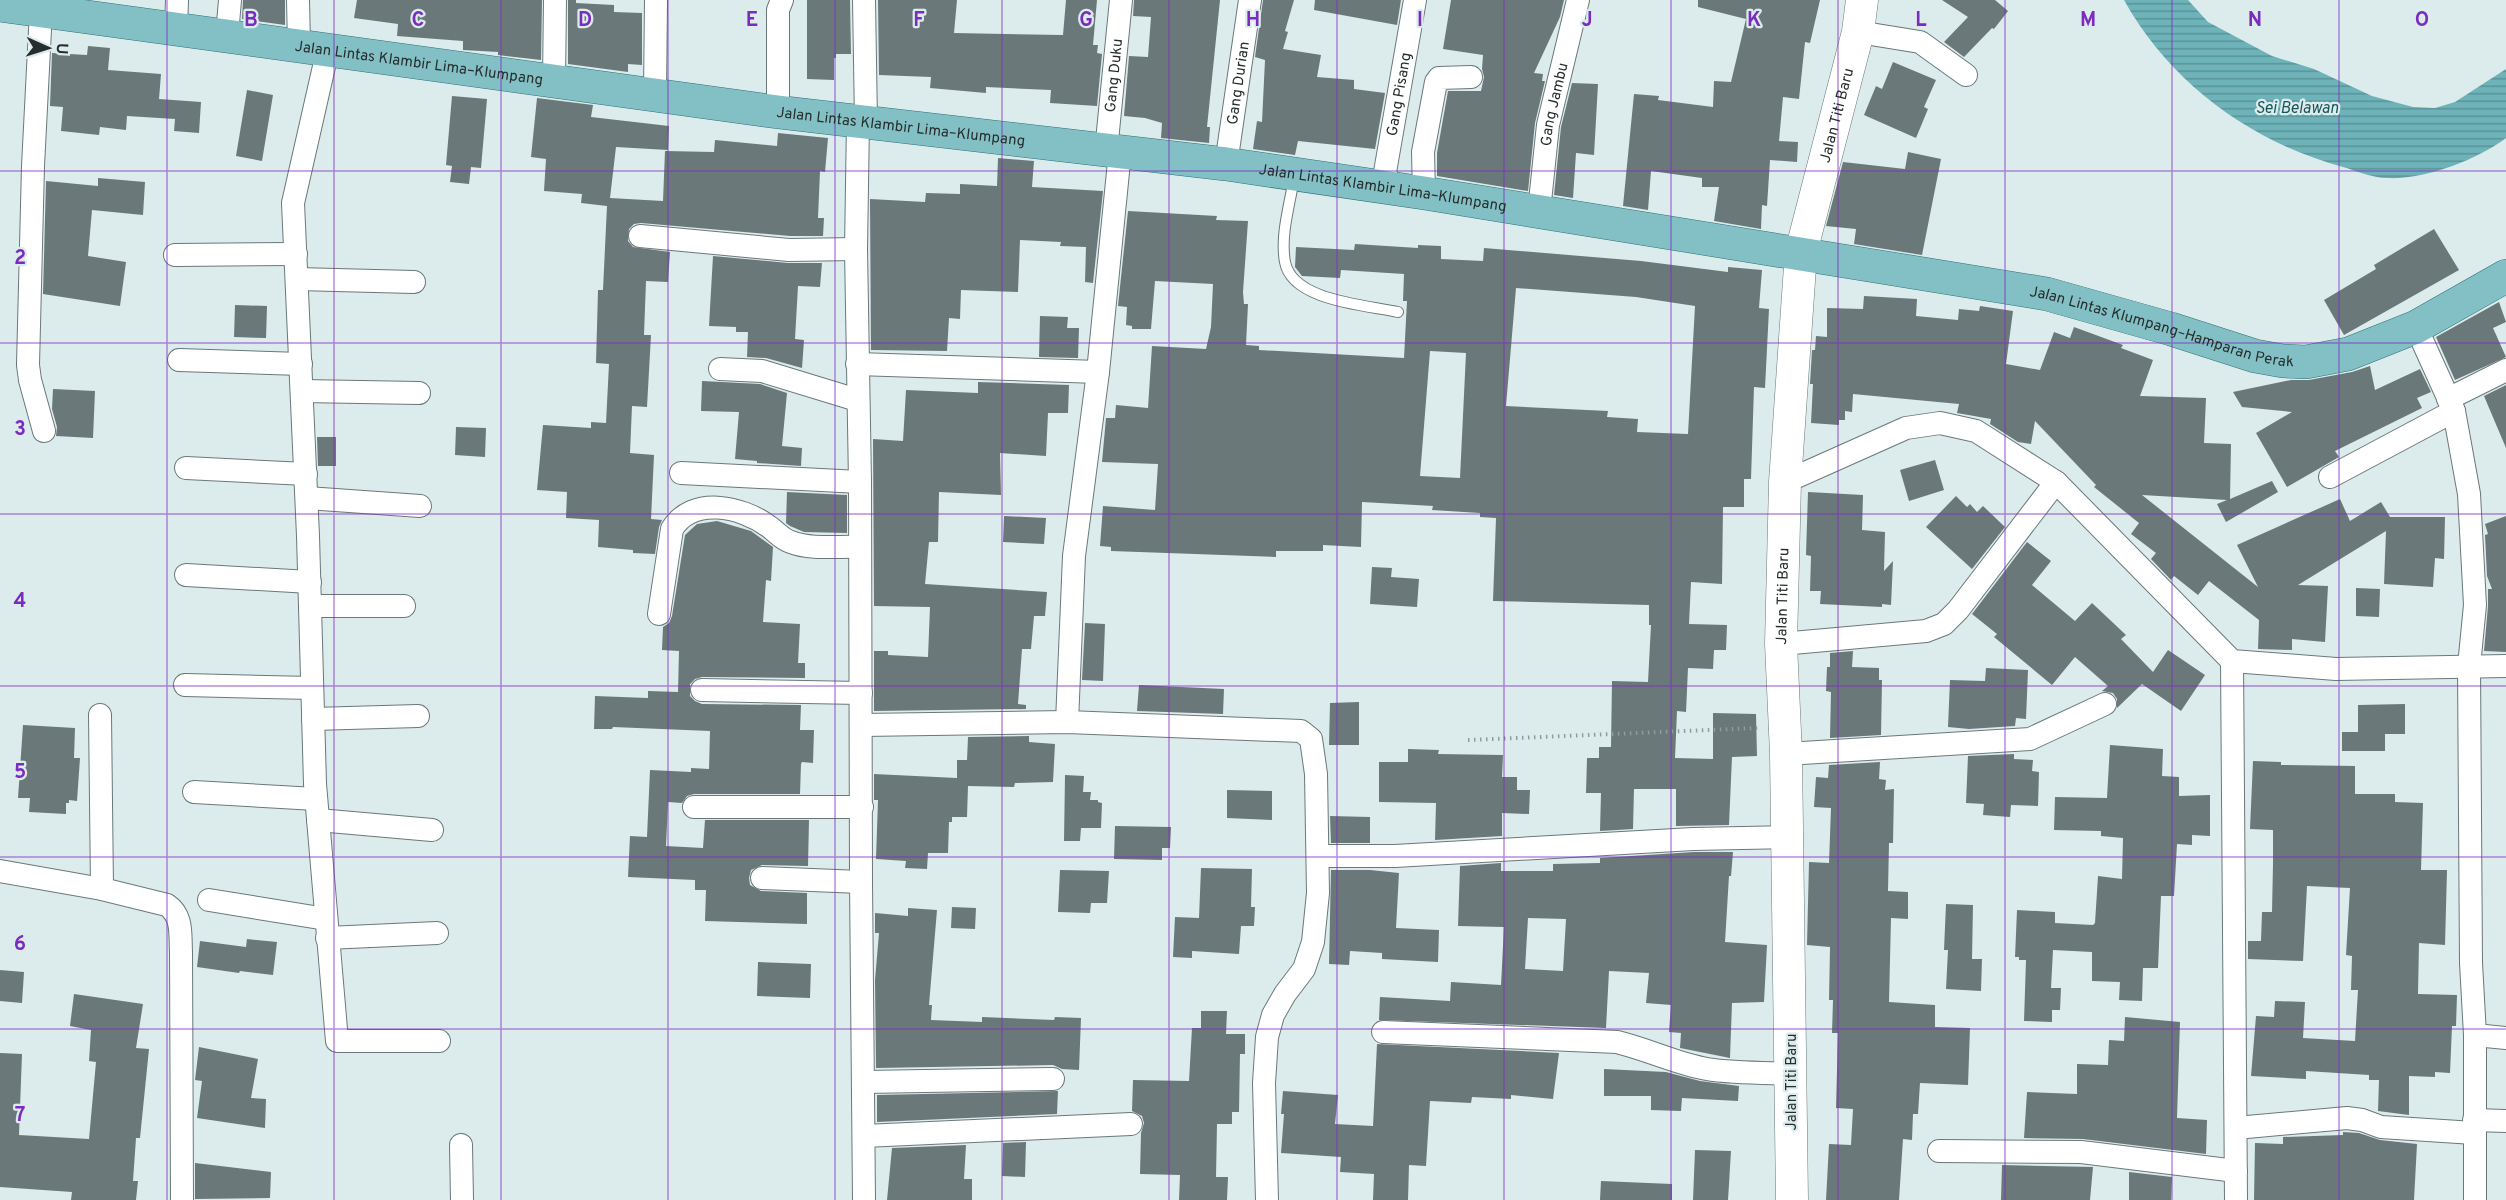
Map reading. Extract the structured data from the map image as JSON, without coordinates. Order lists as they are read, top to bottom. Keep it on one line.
{"streets":{"main road":["Jalan Lintas Klambir Lima–Klumpang","Jalan Lintas Klumpang–Hamparan Perak"],"street":["Gang Duku","Gang Durian","Gang Pisang","Gang Jambu","Jalan Titi Baru"]},"crossings":[["Jalan Lintas Klambir Lima–Klumpang","Gang Duku"],["Jalan Lintas Klambir Lima–Klumpang","Gang Durian"],["Jalan Lintas Klambir Lima–Klumpang","Gang Pisang"],["Jalan Lintas Klambir Lima–Klumpang","Gang Jambu"],["Jalan Lintas Klambir Lima–Klumpang","Jalan Titi Baru"],["Jalan Lintas Klambir Lima–Klumpang","Jalan Lintas Klumpang–Hamparan Perak"],["Jalan Titi Baru","Jalan Lintas Klumpang–Hamparan Perak"]],"water":["Sei Belawan"],"north":"right","grid":{"columns":["B","C","D","E","F","G","H","I","J","K","L","M","N","O"],"rows":["2","3","4","5","6","7"]}}
